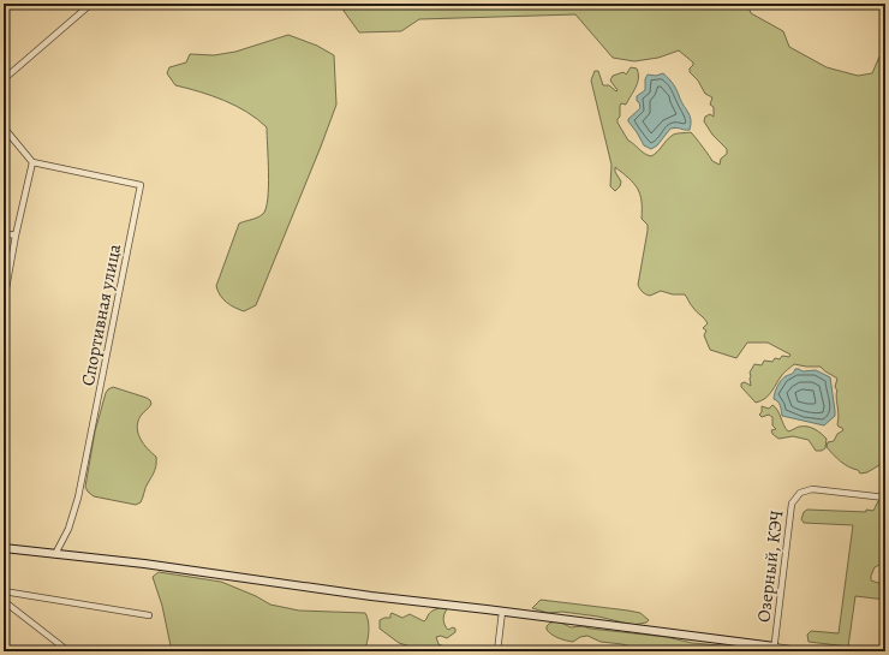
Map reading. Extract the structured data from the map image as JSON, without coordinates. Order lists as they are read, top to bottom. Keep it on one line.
{"streets":{"street":["Спортивная улица","Озерный, КЭЧ"]}}
